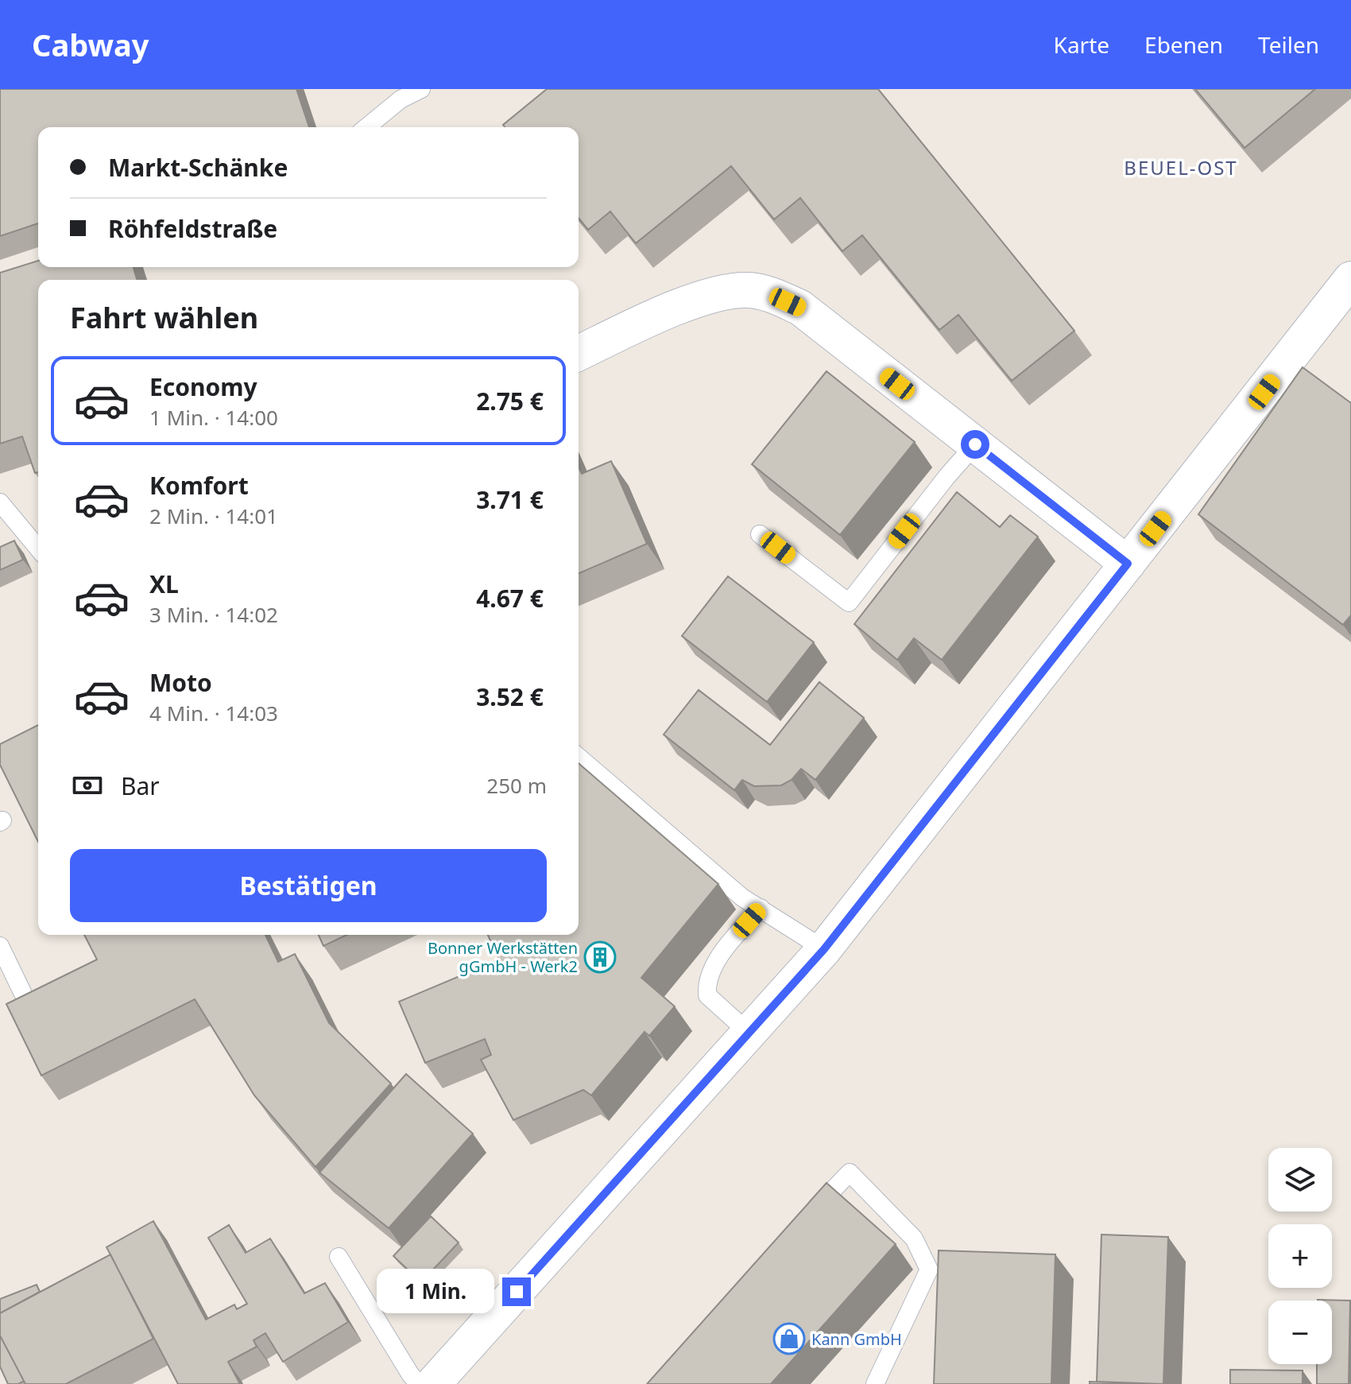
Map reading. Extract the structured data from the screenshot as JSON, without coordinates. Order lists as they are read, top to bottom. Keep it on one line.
{"districts":["BEUEL-OST"],"places":{"building":["Bonner Werkstätten gGmbH - Werk2"],"shop":["Kann GmbH"]},"page":{"header":"Cabway","nav":["Karte","Ebenen","Teilen"],"banner":["Markt-Schänke","Röhfeldstraße"],"heading":"Fahrt wählen","list":[{"name":"Economy","note":"1 Min. · 14:00","value":"2.75 €"},{"name":"Komfort","note":"2 Min. · 14:01","value":"3.71 €"},{"name":"XL","note":"3 Min. · 14:02","value":"4.67 €"},{"name":"Moto","note":"4 Min. · 14:03","value":"3.52 €"}],"pay":["Bar","250 m"],"buttons":"Bestätigen","map_buttons":["+","−"],"bubble":"1 Min."}}
